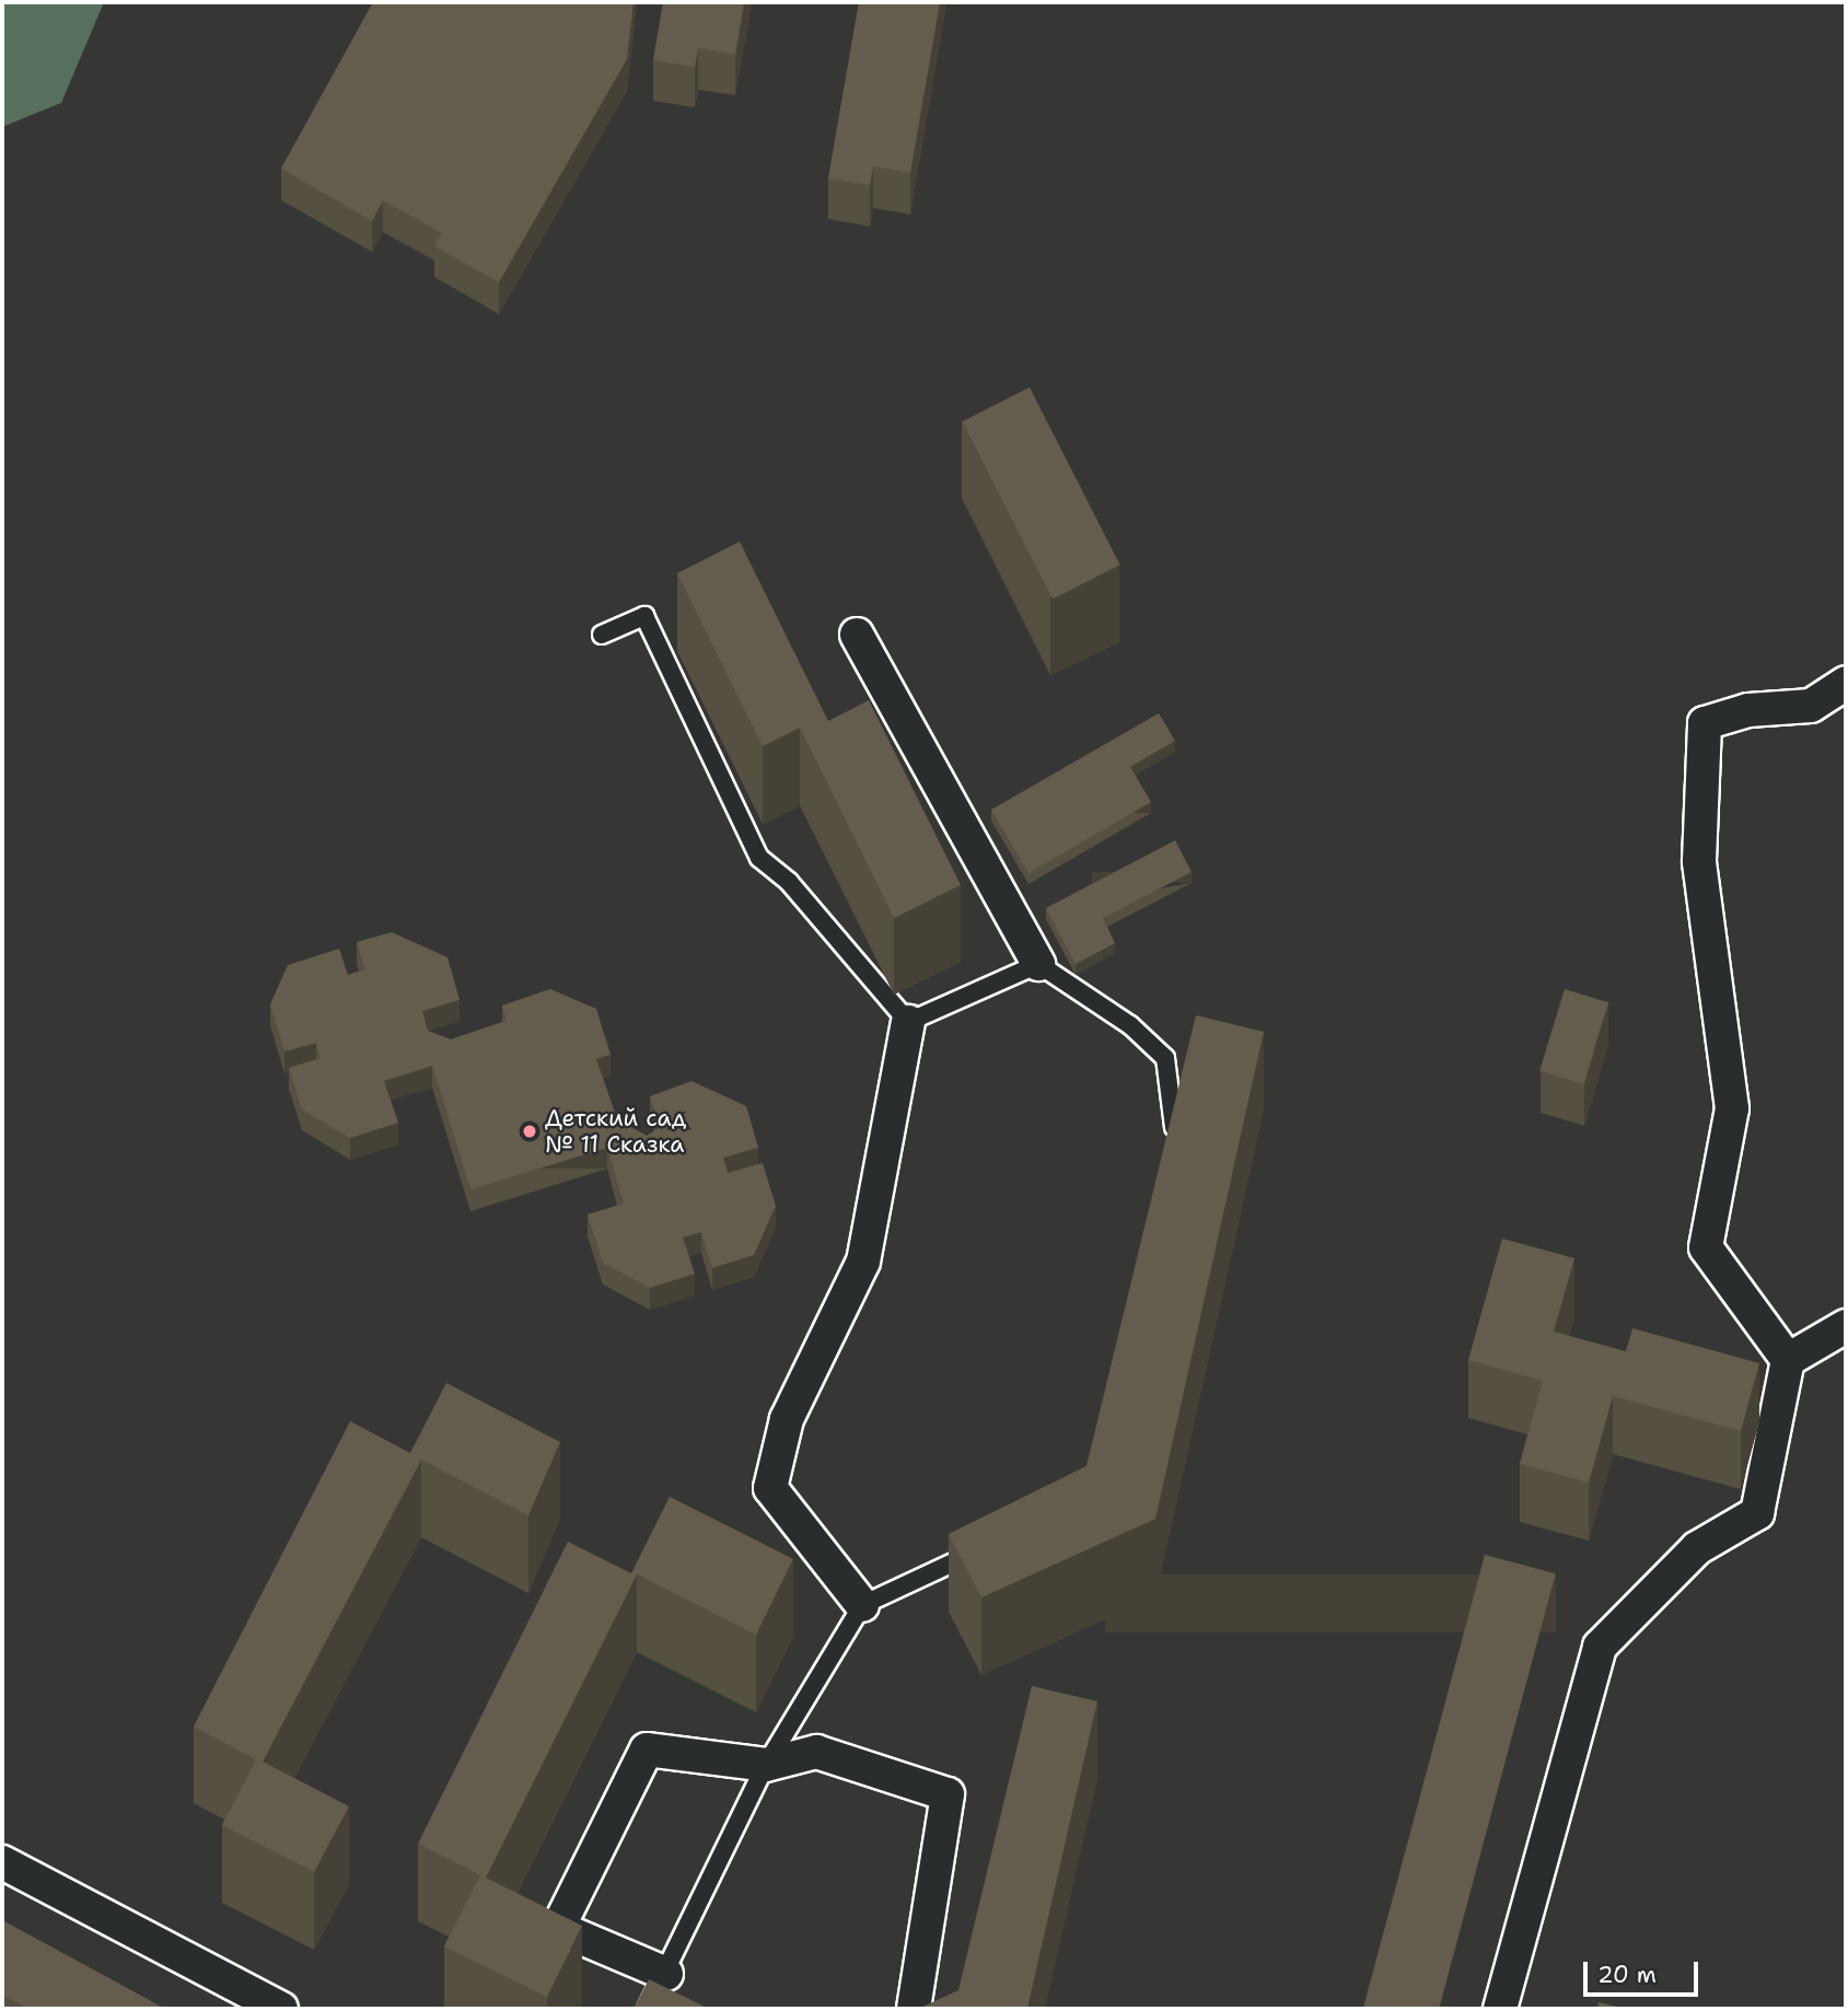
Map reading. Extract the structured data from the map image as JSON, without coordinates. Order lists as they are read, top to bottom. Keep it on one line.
{"places":["Детский сад № 11 Сказка"],"scale_bar":"20 m"}
